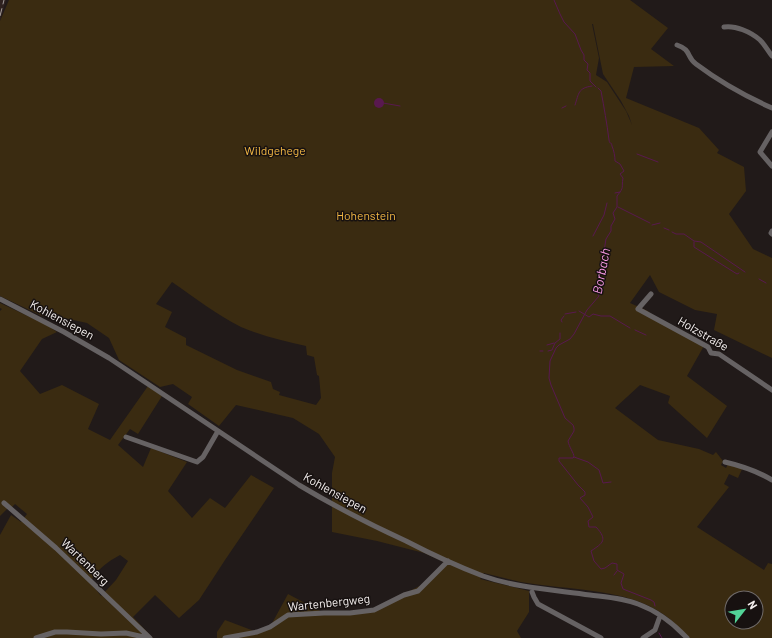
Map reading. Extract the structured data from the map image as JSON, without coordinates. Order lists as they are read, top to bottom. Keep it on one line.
{"streets":{"street":["Kohlensiepen","Holzstraße","Wartenberg","Wartenbergweg"]},"crossings":[["Kohlensiepen","Wartenbergweg"]],"water":["Borbach"],"parks":["Wildgehege","Hohenstein"],"north":"top right"}
